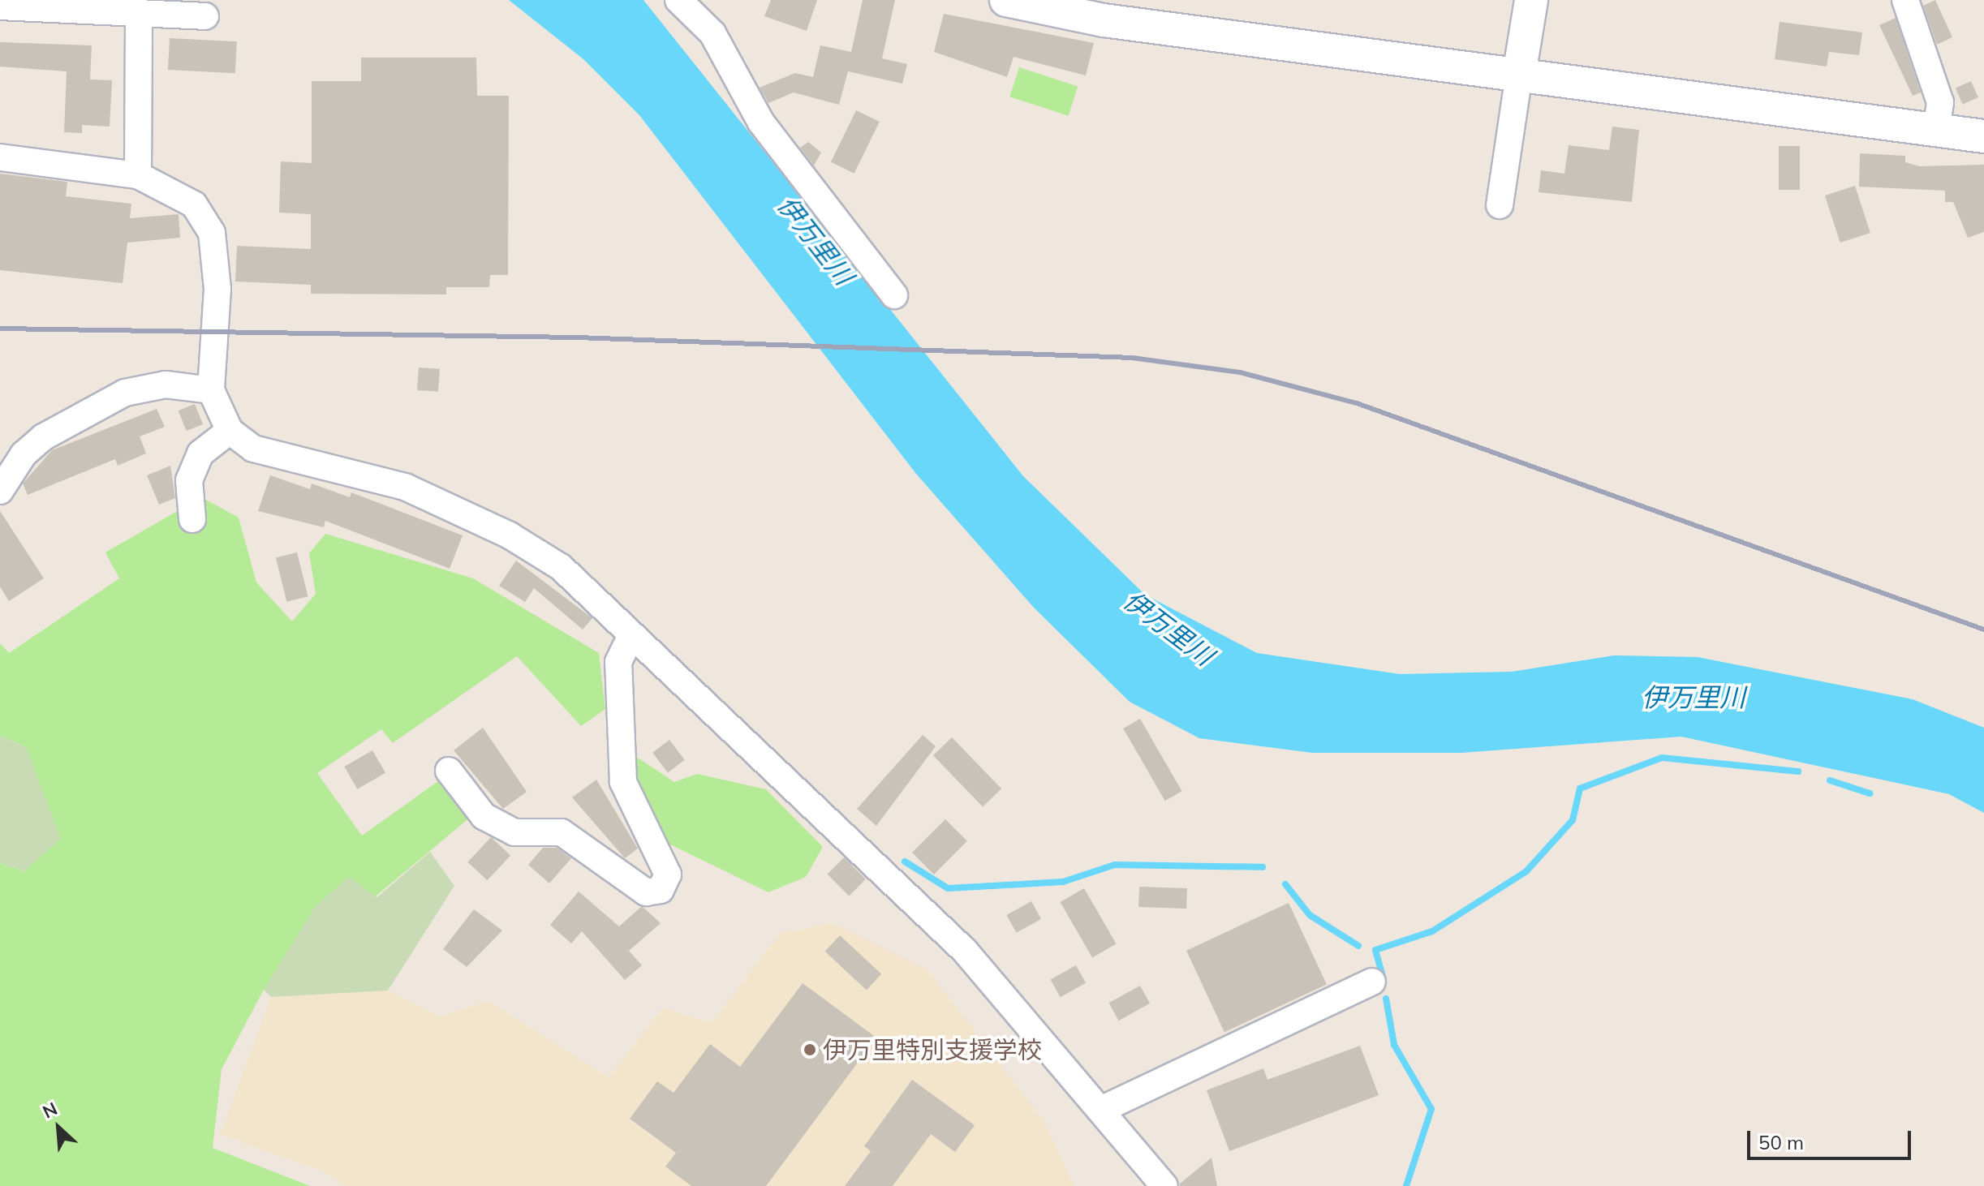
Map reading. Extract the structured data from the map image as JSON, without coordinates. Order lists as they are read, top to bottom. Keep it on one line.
{"water":["伊万里川"],"places":["伊万里特別支援学校"],"scale_bar":"50 m","north":"top left"}
